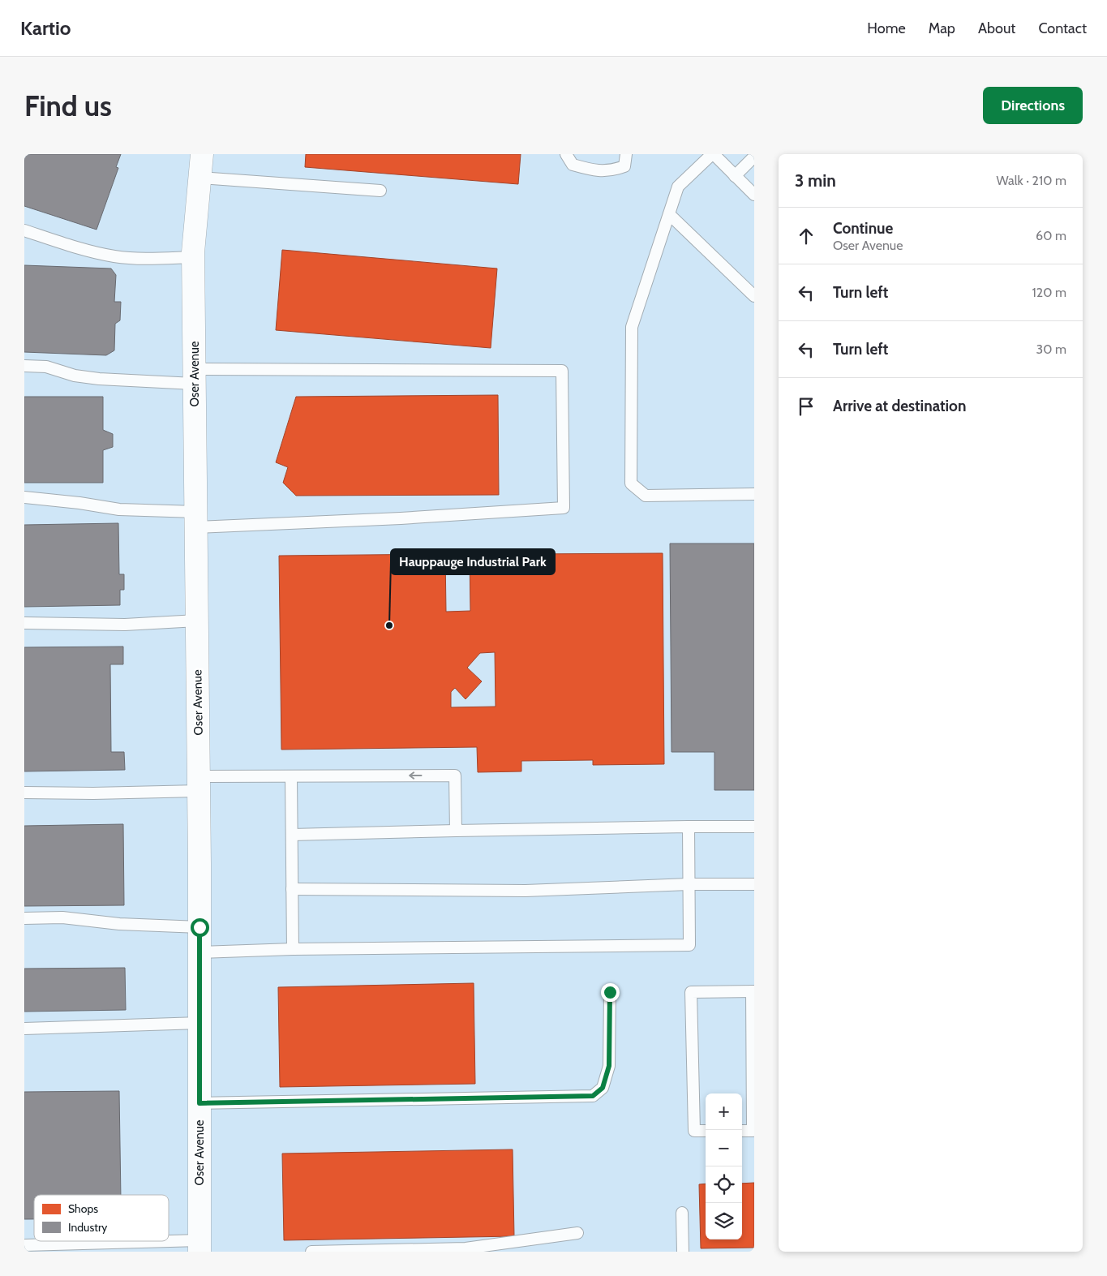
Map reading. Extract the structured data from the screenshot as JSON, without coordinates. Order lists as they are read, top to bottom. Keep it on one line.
{"streets":{"street":["Oser Avenue"]},"places":["Hauppauge Industrial Park"],"legend":["Shops","Industry"],"page":{"header":"Kartio","nav":["Home","Map","About","Contact"],"buttons":"Directions","title":"Find us","heading":["3 min","Walk · 210 m"],"list":[["Continue","Oser Avenue","60 m"],["Turn left","120 m"],["Turn left","30 m"],"Arrive at destination"],"map_buttons":["+","−"]}}
